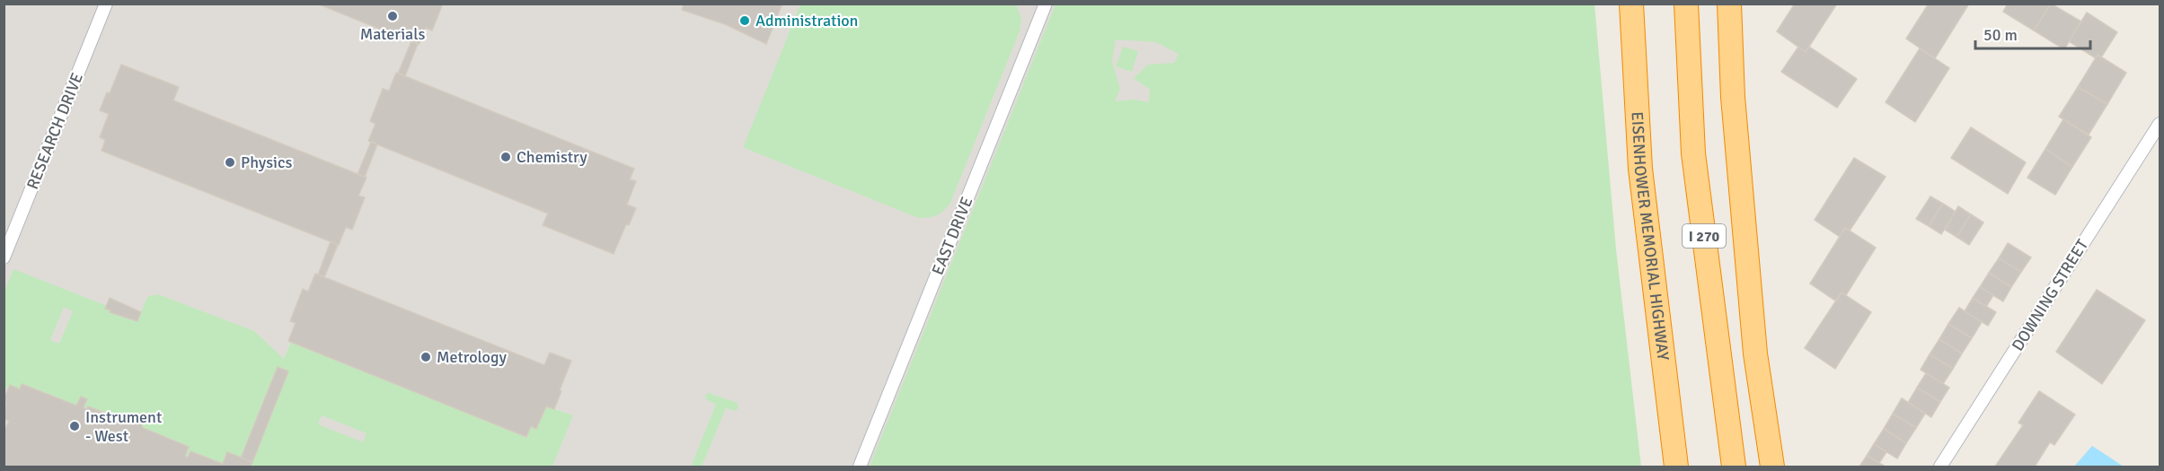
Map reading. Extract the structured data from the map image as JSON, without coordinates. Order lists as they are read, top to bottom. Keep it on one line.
{"streets":{"highway":["EISENHOWER MEMORIAL HIGHWAY","I 270"],"street":["RESEARCH DRIVE","EAST DRIVE","DOWNING STREET"]},"places":["Materials","Administration","Chemistry","Physics","Metrology","Instrument - West"],"scale_bar":"50 m"}
